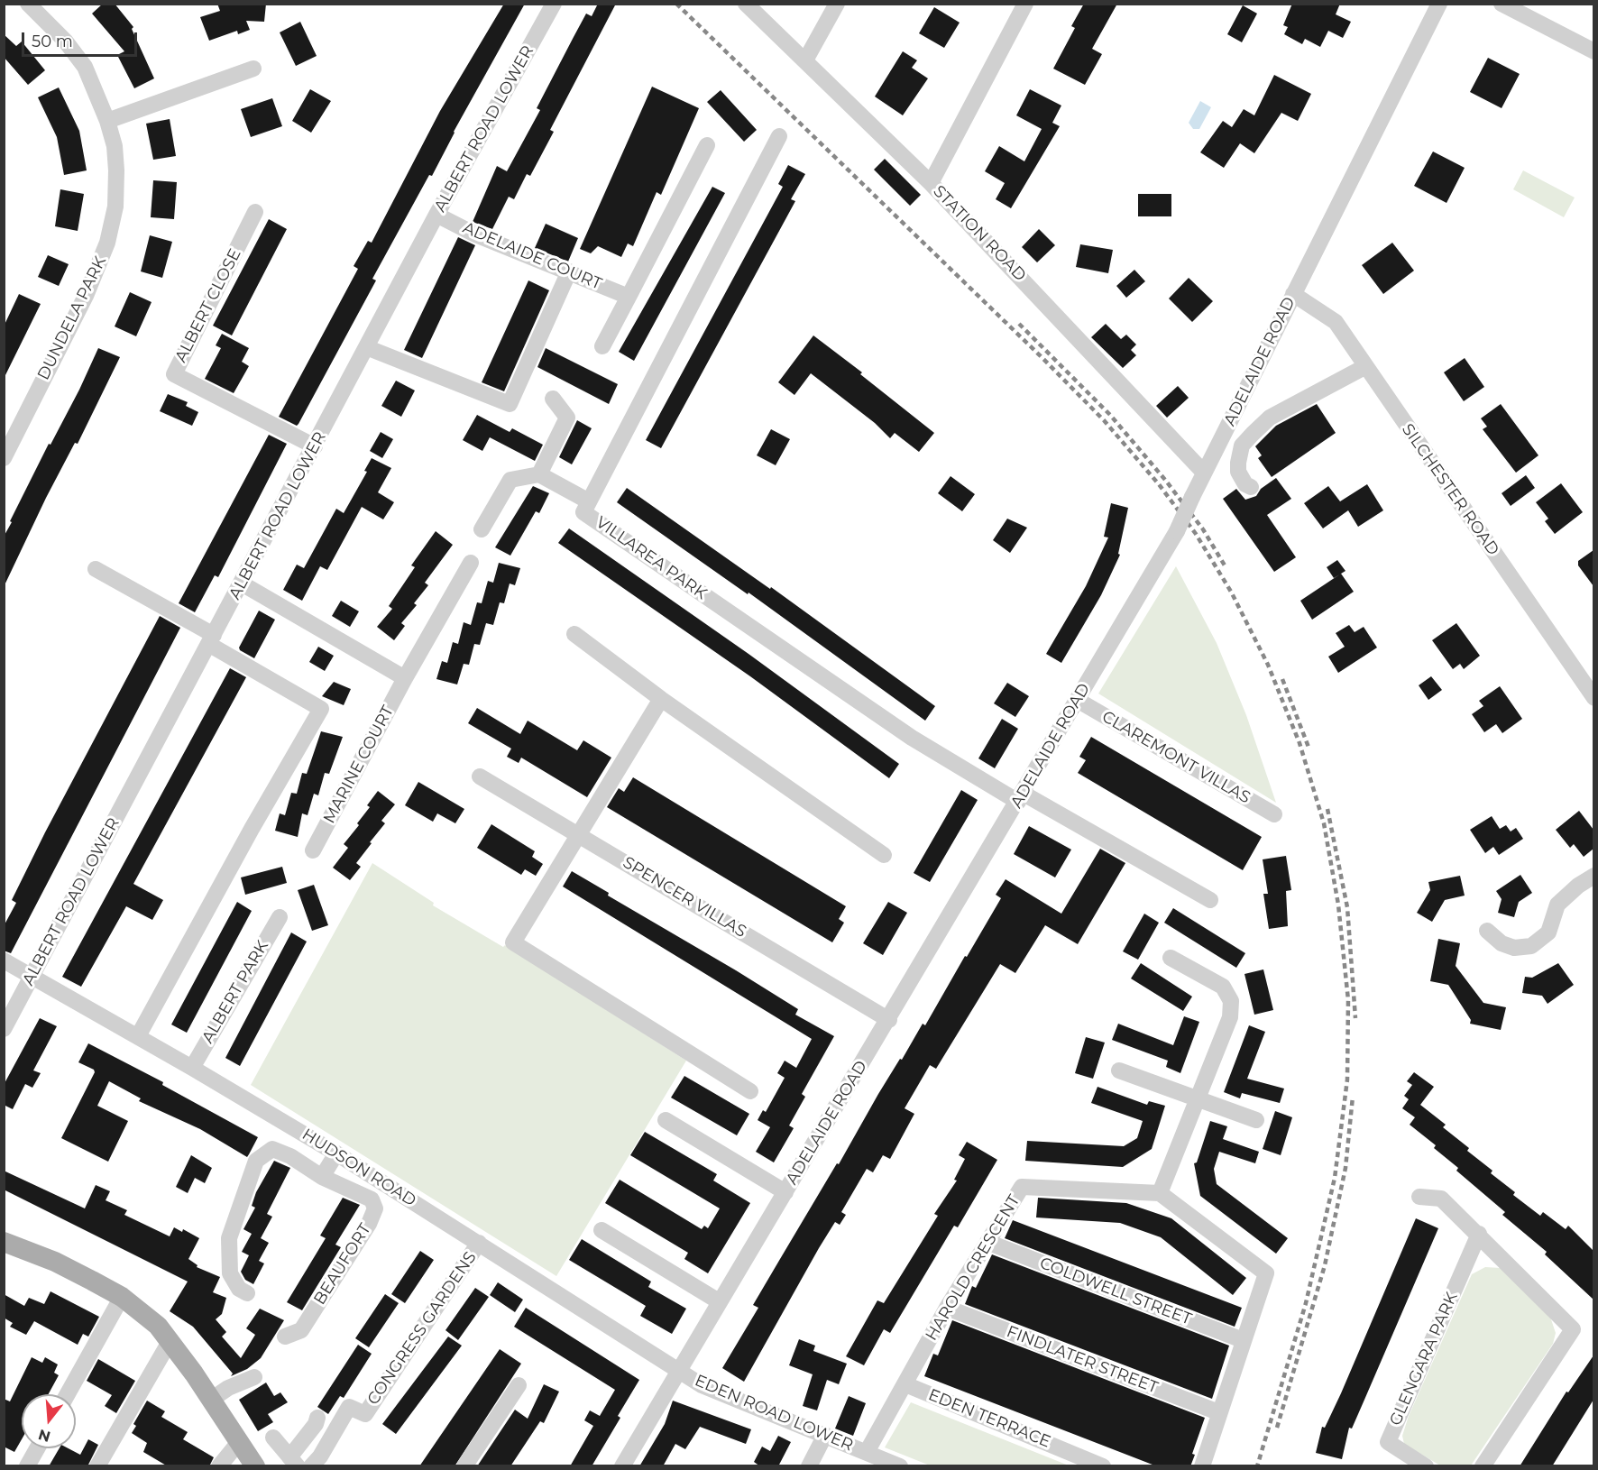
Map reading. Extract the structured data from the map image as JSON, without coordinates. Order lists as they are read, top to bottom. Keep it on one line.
{"streets":{"street":["ALBERT ROAD LOWER","STATION ROAD","ADELAIDE COURT","ALBERT CLOSE","DUNDELA PARK","ADELAIDE ROAD","SILCHESTER ROAD","VILLAREA PARK","CLAREMONT VILLAS","MARINE COURT","SPENCER VILLAS","ALBERT PARK","HUDSON ROAD","BEAUFORT","HAROLD CRESCENT","COLDWELL STREET","CONGRESS GARDENS","GLENGARA PARK","FINDLATER STREET","EDEN ROAD LOWER","EDEN TERRACE"]},"crossings":[["ALBERT ROAD LOWER","ADELAIDE COURT"],["ALBERT ROAD LOWER","ALBERT CLOSE"],["ALBERT ROAD LOWER","HUDSON ROAD"],["STATION ROAD","ADELAIDE ROAD"],["ADELAIDE ROAD","SILCHESTER ROAD"],["ADELAIDE ROAD","VILLAREA PARK"],["ADELAIDE ROAD","CLAREMONT VILLAS"],["ADELAIDE ROAD","SPENCER VILLAS"],["ADELAIDE ROAD","HUDSON ROAD"],["ADELAIDE ROAD","EDEN ROAD LOWER"],["ALBERT PARK","HUDSON ROAD"],["HUDSON ROAD","CONGRESS GARDENS"],["HUDSON ROAD","EDEN ROAD LOWER"],["HAROLD CRESCENT","COLDWELL STREET"],["HAROLD CRESCENT","FINDLATER STREET"],["HAROLD CRESCENT","EDEN ROAD LOWER"],["HAROLD CRESCENT","EDEN TERRACE"]],"scale_bar":"50 m","north":"bottom"}
